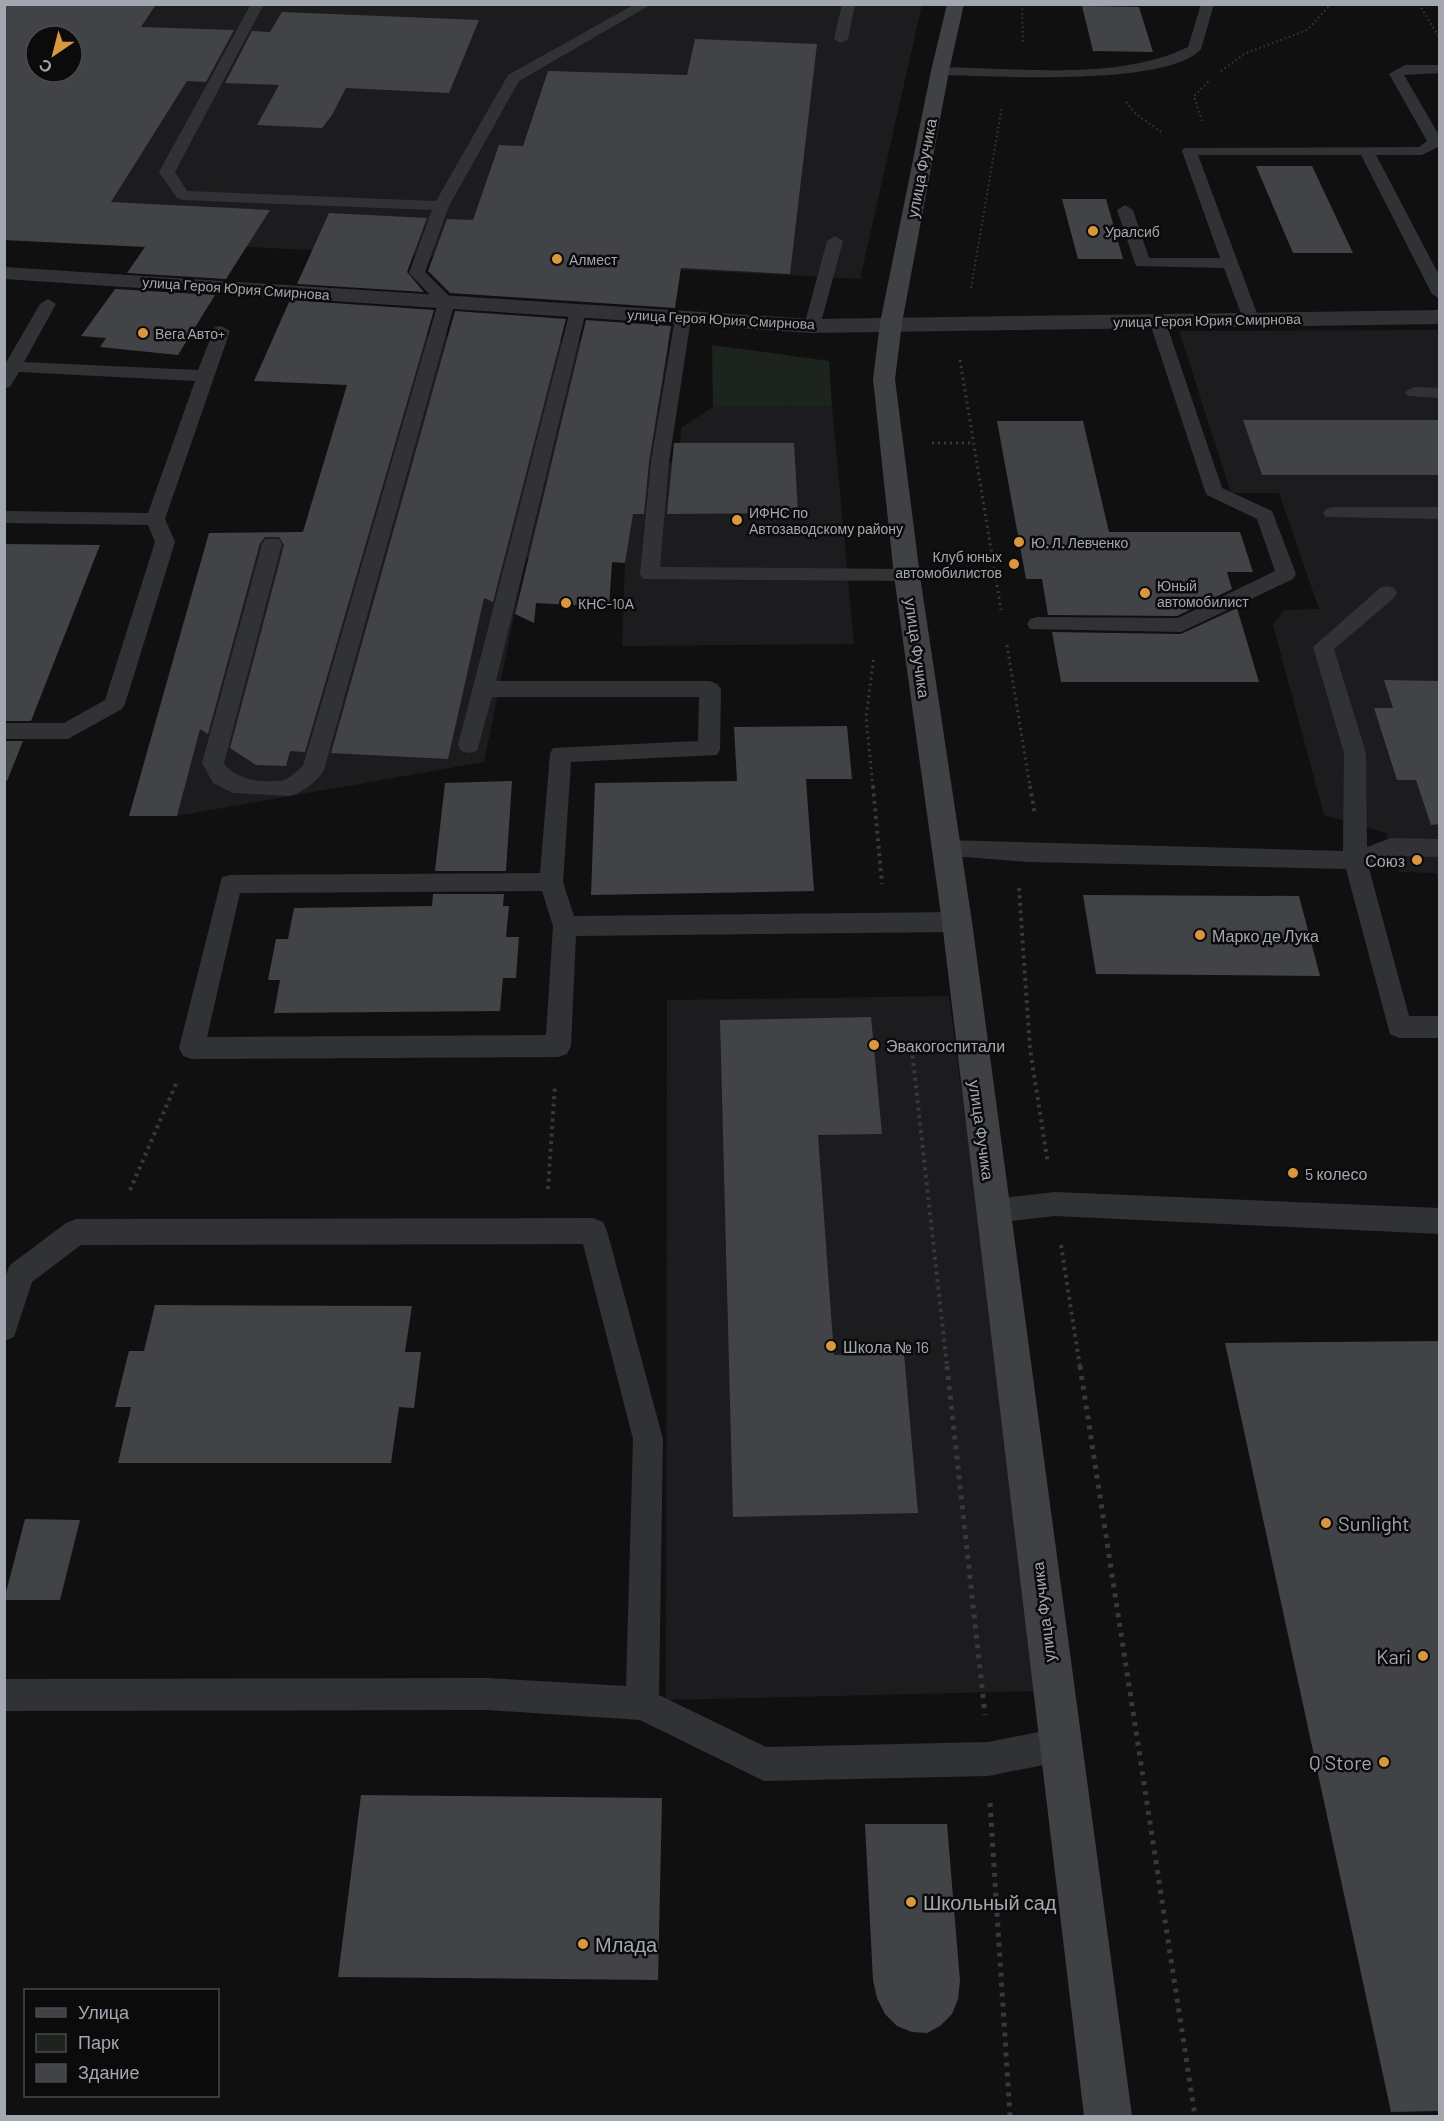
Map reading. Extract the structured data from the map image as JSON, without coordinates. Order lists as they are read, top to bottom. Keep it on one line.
{"streets":{"street":["улица Фучика","улица Героя Юрия Смирнова"]},"crossings":[["улица Фучика","улица Героя Юрия Смирнова"]],"places":["Уралсиб","Алмест","Вега Авто+","ИФНС по Автозаводскому району","Ю. Л. Левченко","Клуб юных автомобилистов","Юный автомобилист","КНС-10А","Союз","Марко де Лука","Эвакогоспитали","5 колесо","Школа № 16","Sunlight","Kari","Q Store","Школьный сад","Млада"],"legend":["Улица","Парк","Здание"],"north":"bottom left"}
